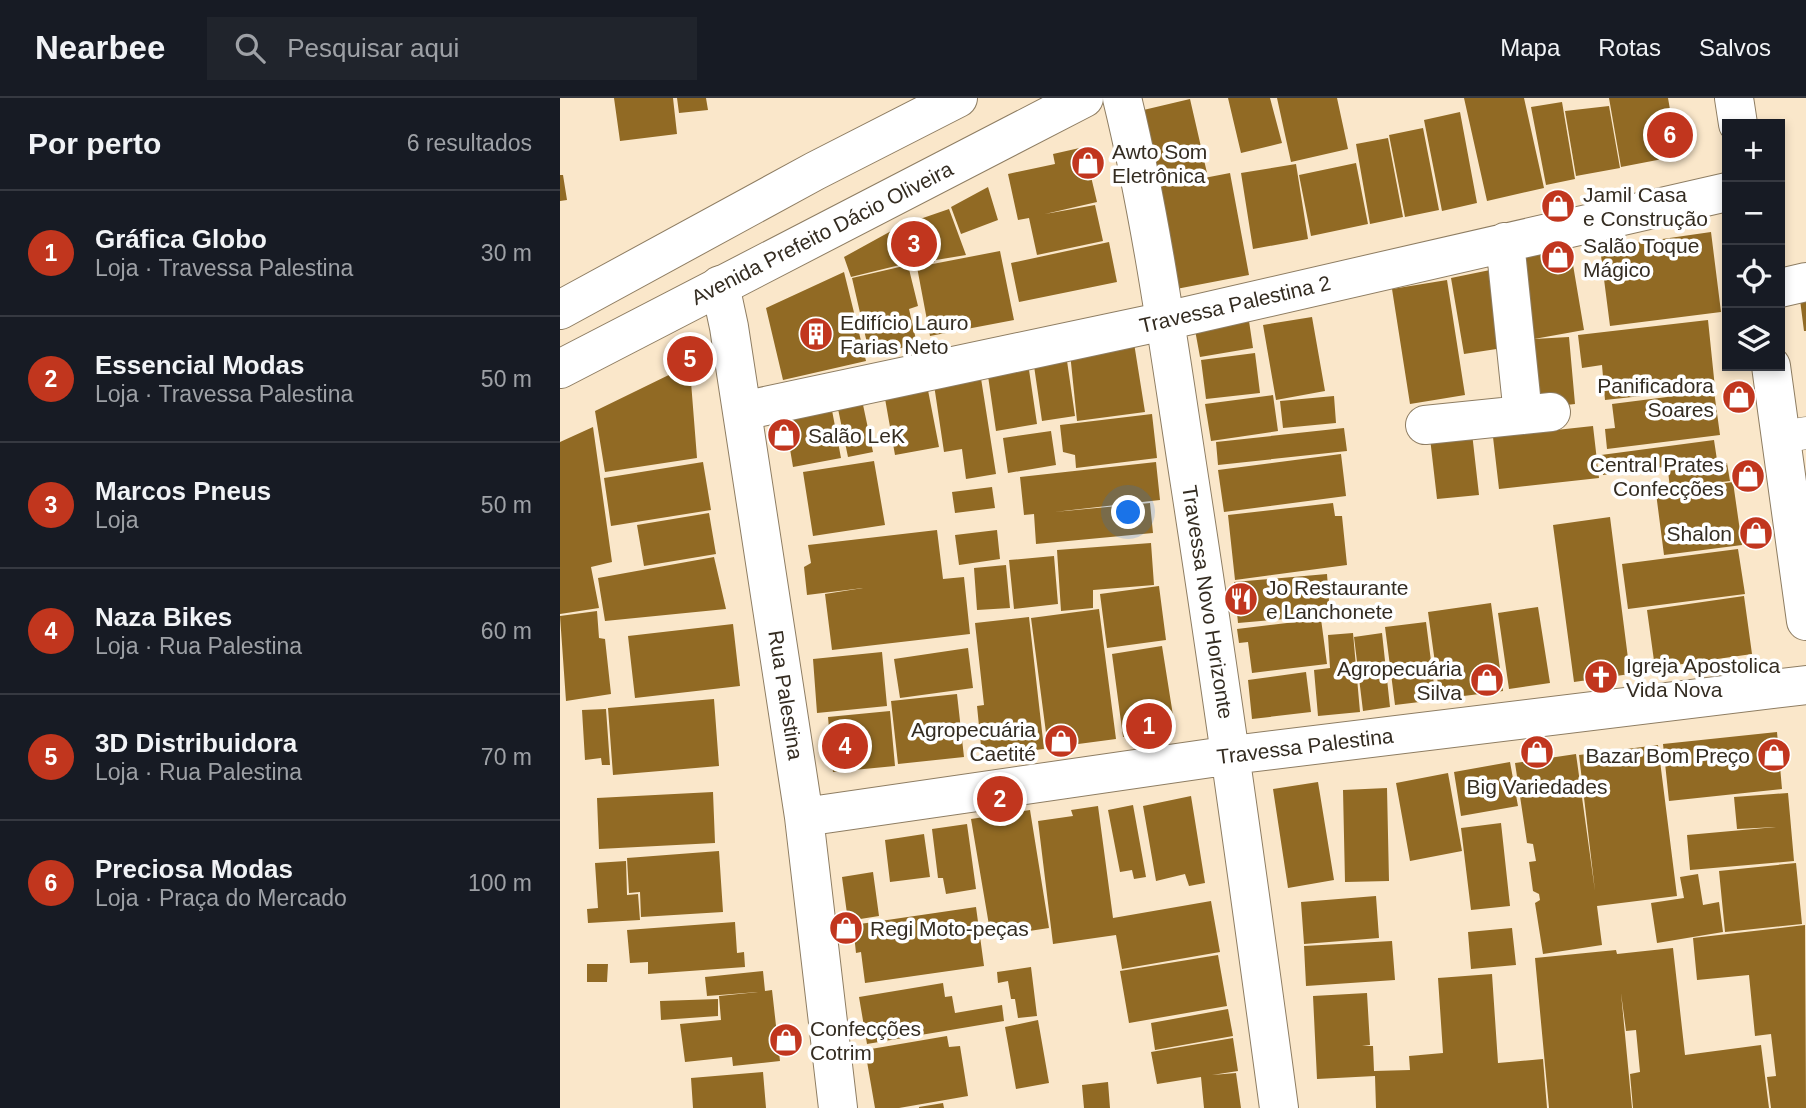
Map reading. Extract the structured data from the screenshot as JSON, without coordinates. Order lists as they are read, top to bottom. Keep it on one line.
{"streets":{"street":["Avenida Prefeito Dácio Oliveira","Travessa Palestina 2","Travessa Novo Horizonte","Rua Palestina","Travessa Palestina"]},"crossings":[["Avenida Prefeito Dácio Oliveira","Rua Palestina"],["Travessa Palestina 2","Travessa Novo Horizonte"],["Travessa Palestina 2","Rua Palestina"],["Travessa Novo Horizonte","Travessa Palestina"],["Rua Palestina","Travessa Palestina"]],"places":{"shop":["Awto Som Eletrônica","Jamil Casa e Construção","Salão Toque Mágico","Panificadora Soares","Salão LeK","Central Prates Confecções","Shalon","Agropecuária Silva","Agropecuária Caetité","Big Variedades","Bazar Bom Preço","Regi Moto-peças","Confecções Cotrim"],"building":["Edifício Lauro Farias Neto"],"restaurant":["Jo Restaurante e Lanchonete"],"church":["Igreja Apostolica Vida Nova"]},"page":{"header":"Nearbee","search":"Pesquisar aqui","nav":["Mapa","Rotas","Salvos"],"heading":["Por perto","6 resultados"],"pins":["6","3","5","1","4","2"],"map_buttons":["+","−"],"list":[{"mark":"1","name":"Gráfica Globo","note":"Loja · Travessa Palestina","value":"30 m"},{"mark":"2","name":"Essencial Modas","note":"Loja · Travessa Palestina","value":"50 m"},{"mark":"3","name":"Marcos Pneus","note":"Loja","value":"50 m"},{"mark":"4","name":"Naza Bikes","note":"Loja · Rua Palestina","value":"60 m"},{"mark":"5","name":"3D Distribuidora","note":"Loja · Rua Palestina","value":"70 m"},{"mark":"6","name":"Preciosa Modas","note":"Loja · Praça do Mercado","value":"100 m"}]}}
